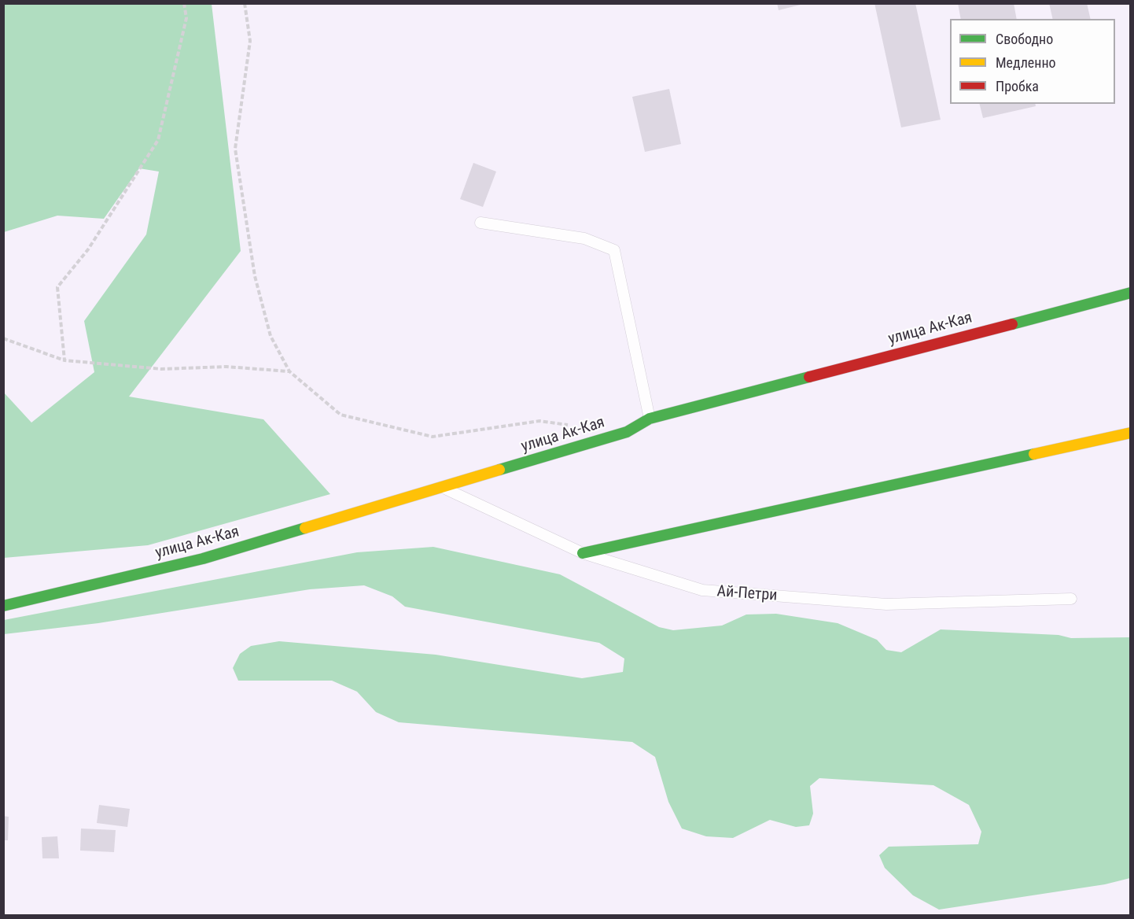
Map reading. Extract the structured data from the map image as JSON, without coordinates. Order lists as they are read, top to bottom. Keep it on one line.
{"streets":{"street":["улица Ак-Кая"],"lane":["Ай-Петри"]},"crossings":[["улица Ак-Кая","Ай-Петри"]],"legend":["Свободно","Медленно","Пробка"]}
